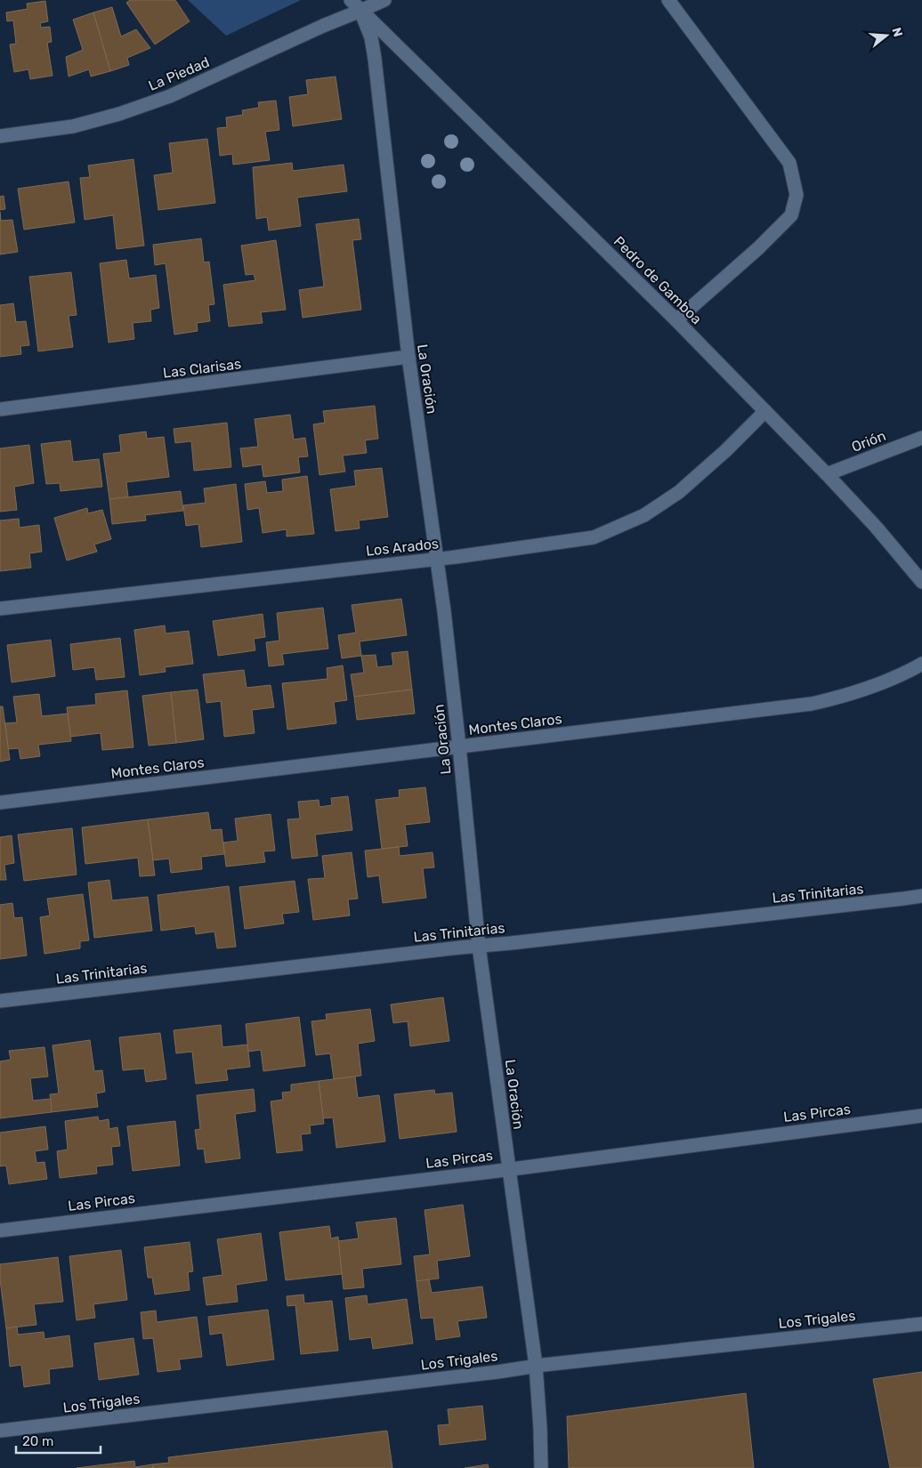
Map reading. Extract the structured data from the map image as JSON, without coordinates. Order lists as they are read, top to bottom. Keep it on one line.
{"streets":{"street":["La Piedad","Pedro de Gamboa","Las Clarisas","La Oración","Orión","Los Arados","Montes Claros","Las Trinitarias","Las Pircas","Los Trigales"]},"crossings":[["La Piedad","Pedro de Gamboa"],["La Piedad","La Oración"],["Pedro de Gamboa","La Oración"],["Pedro de Gamboa","Orión"],["Pedro de Gamboa","Los Arados"],["Las Clarisas","La Oración"],["La Oración","Los Arados"],["La Oración","Montes Claros"],["La Oración","Las Trinitarias"],["La Oración","Las Pircas"],["La Oración","Los Trigales"]],"scale_bar":"20 m","north":"right"}
